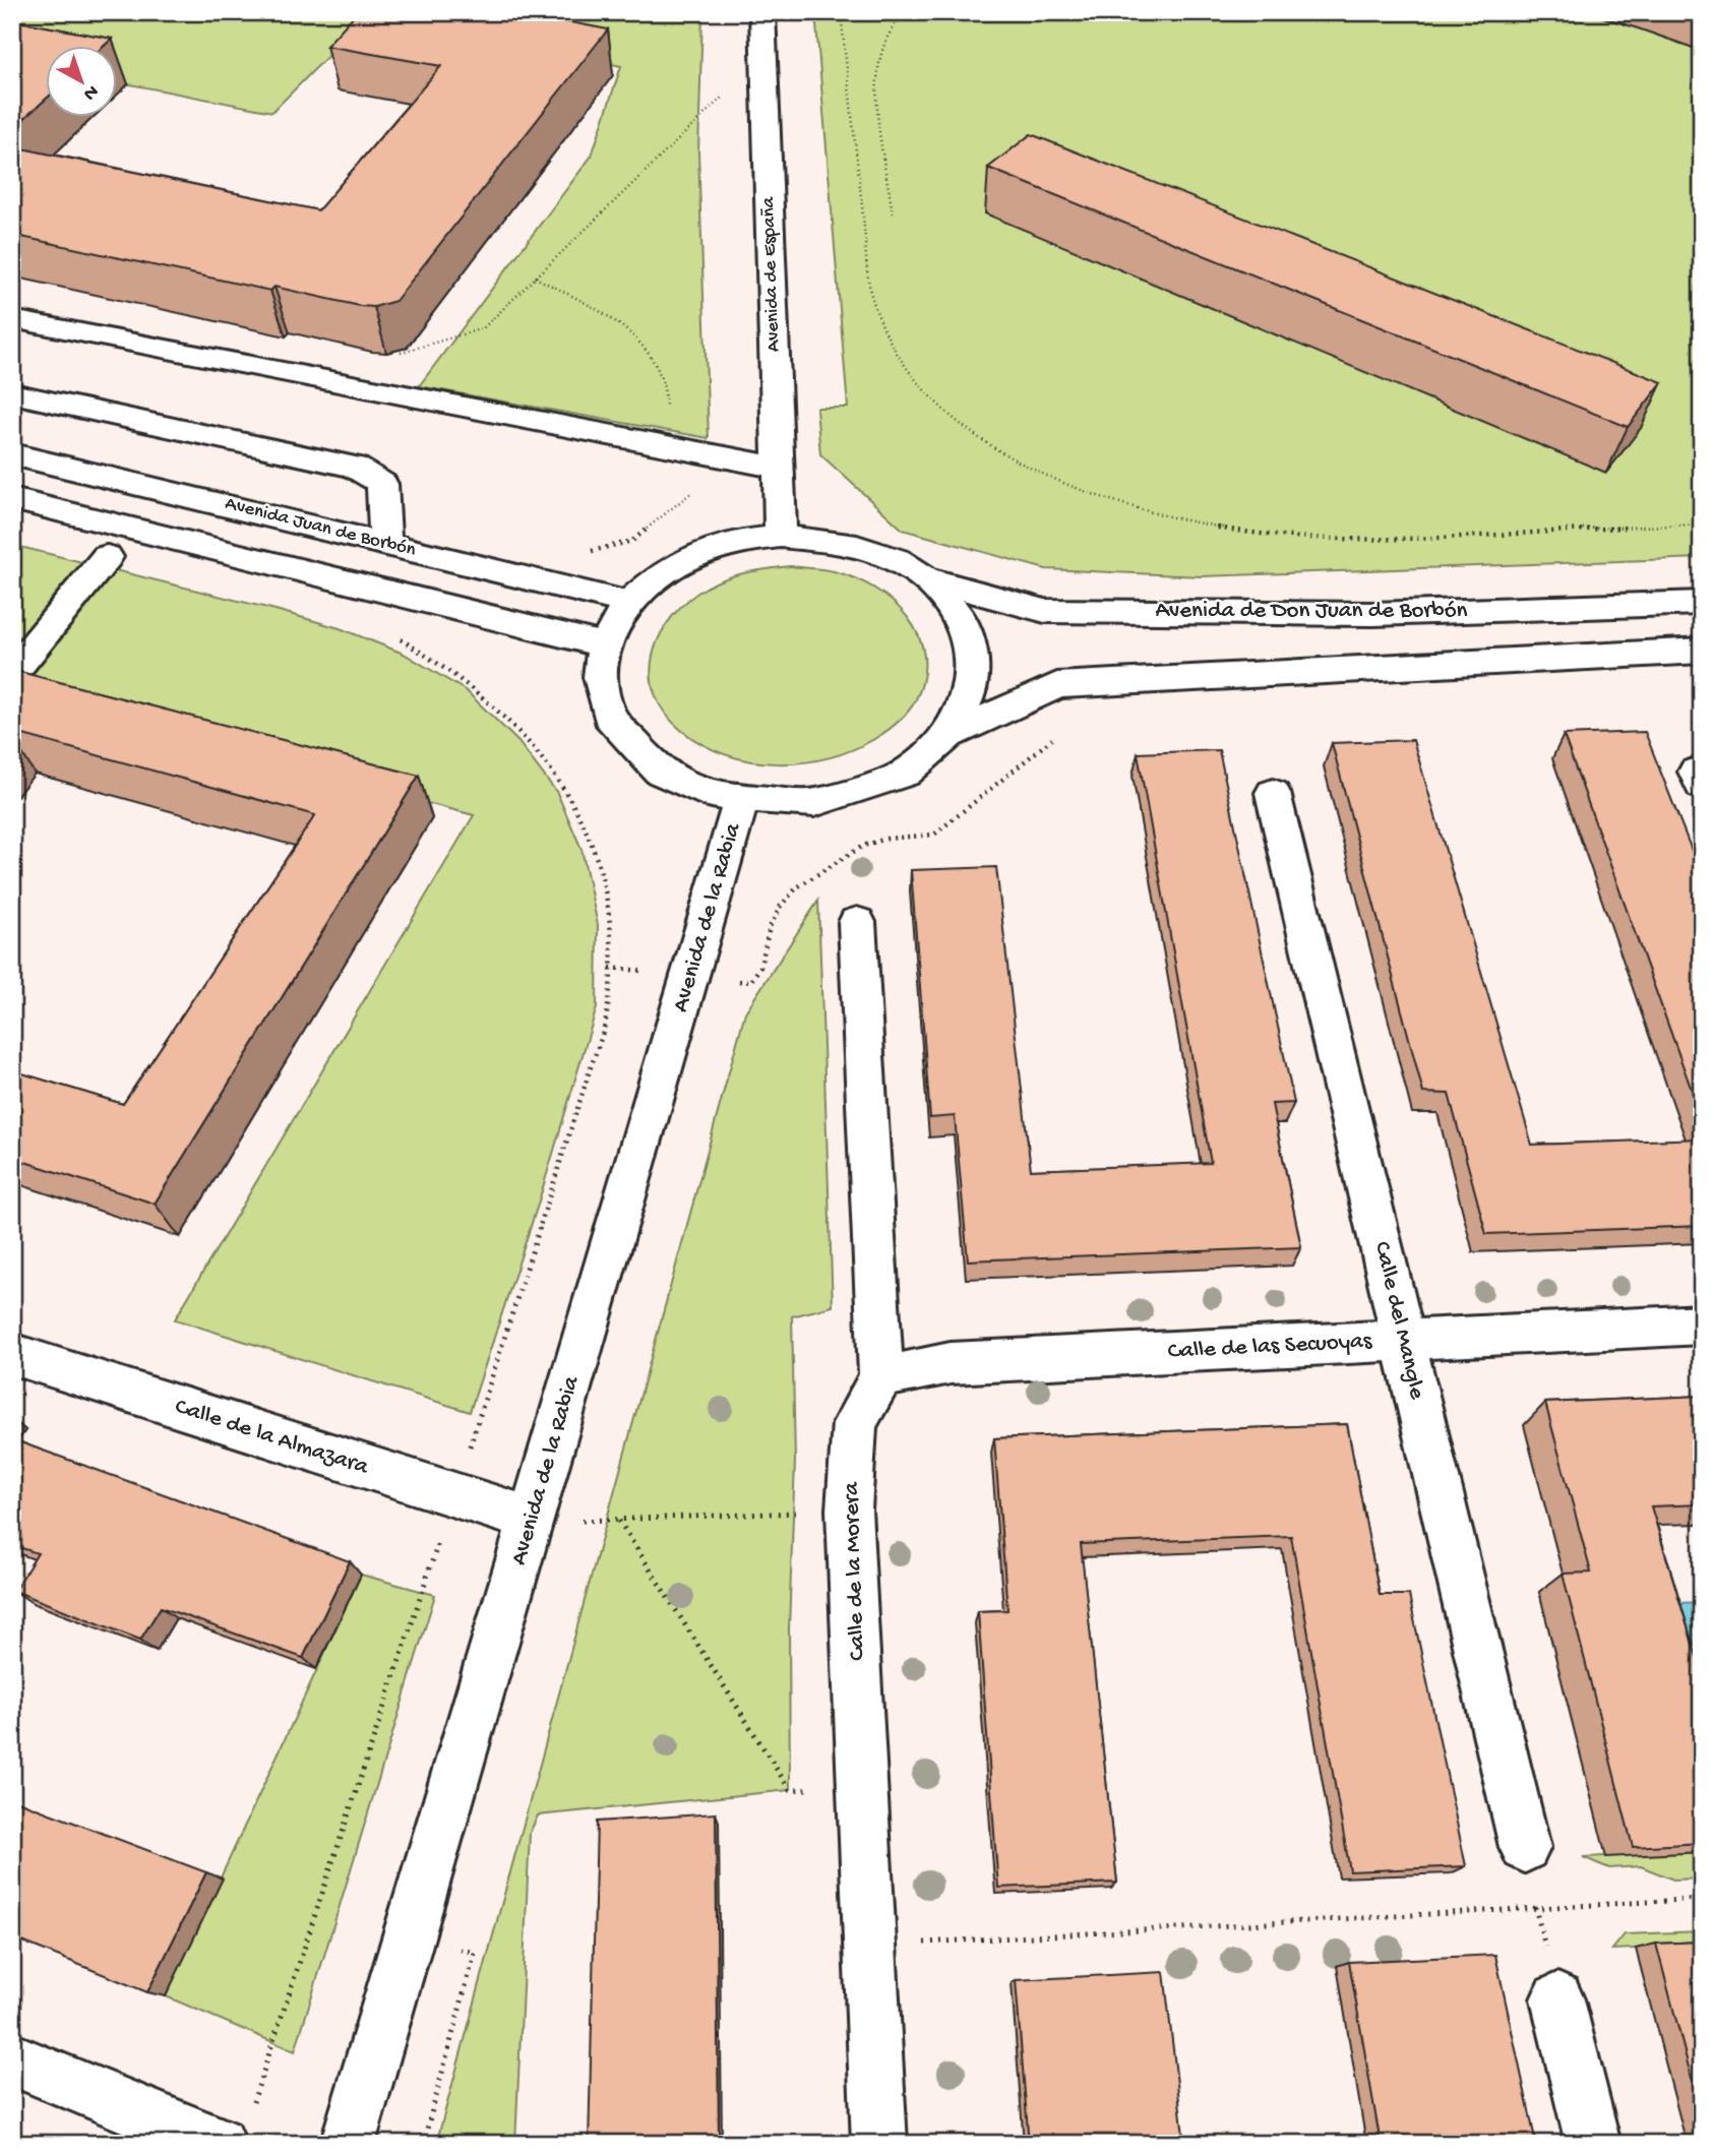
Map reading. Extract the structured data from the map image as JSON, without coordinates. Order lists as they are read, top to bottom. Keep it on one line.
{"streets":{"street":["Avenida de España","Avenida Juan de Borbón","Avenida de Don Juan de Borbón","Avenida de la Rabia","Calle del Mangle","Calle de las Secuoyas","Calle de la Almazara","Calle de la Morera"]},"crossings":[["Avenida de la Rabia","Calle de la Almazara"],["Calle del Mangle","Calle de las Secuoyas"],["Calle de las Secuoyas","Calle de la Morera"]],"north":"bottom right"}
